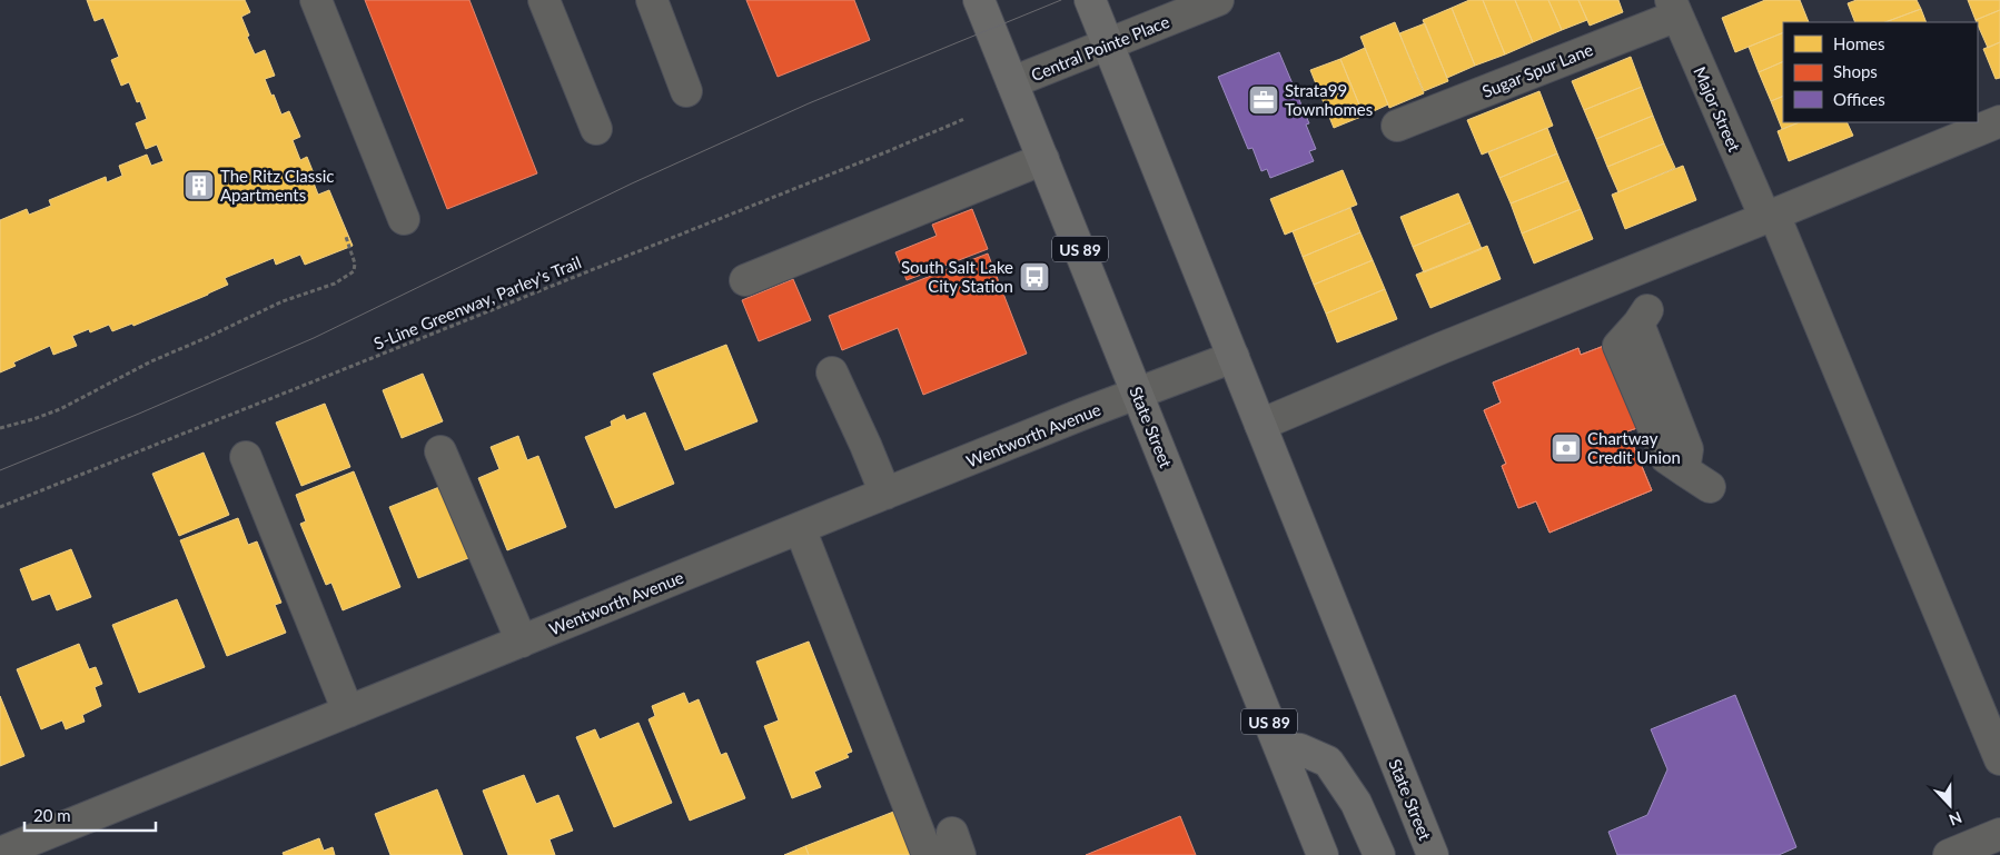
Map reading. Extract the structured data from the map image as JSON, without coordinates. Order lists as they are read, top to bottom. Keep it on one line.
{"streets":{"main road":["US 89","State Street"],"street":["Central Pointe Place","Sugar Spur Lane","Major Street","Wentworth Avenue"],"path":["S-Line Greenway, Parley's Trail"]},"crossings":[["Central Pointe Place","State Street"],["Sugar Spur Lane","Major Street"],["State Street","Wentworth Avenue"]],"places":{"office":["Strata99 Townhomes"],"building":["The Ritz Classic Apartments"],"bus stop":["South Salt Lake City Station"],"bank":["Chartway Credit Union"]},"legend":["Homes","Shops","Offices"],"scale_bar":"20 m","north":"bottom"}
